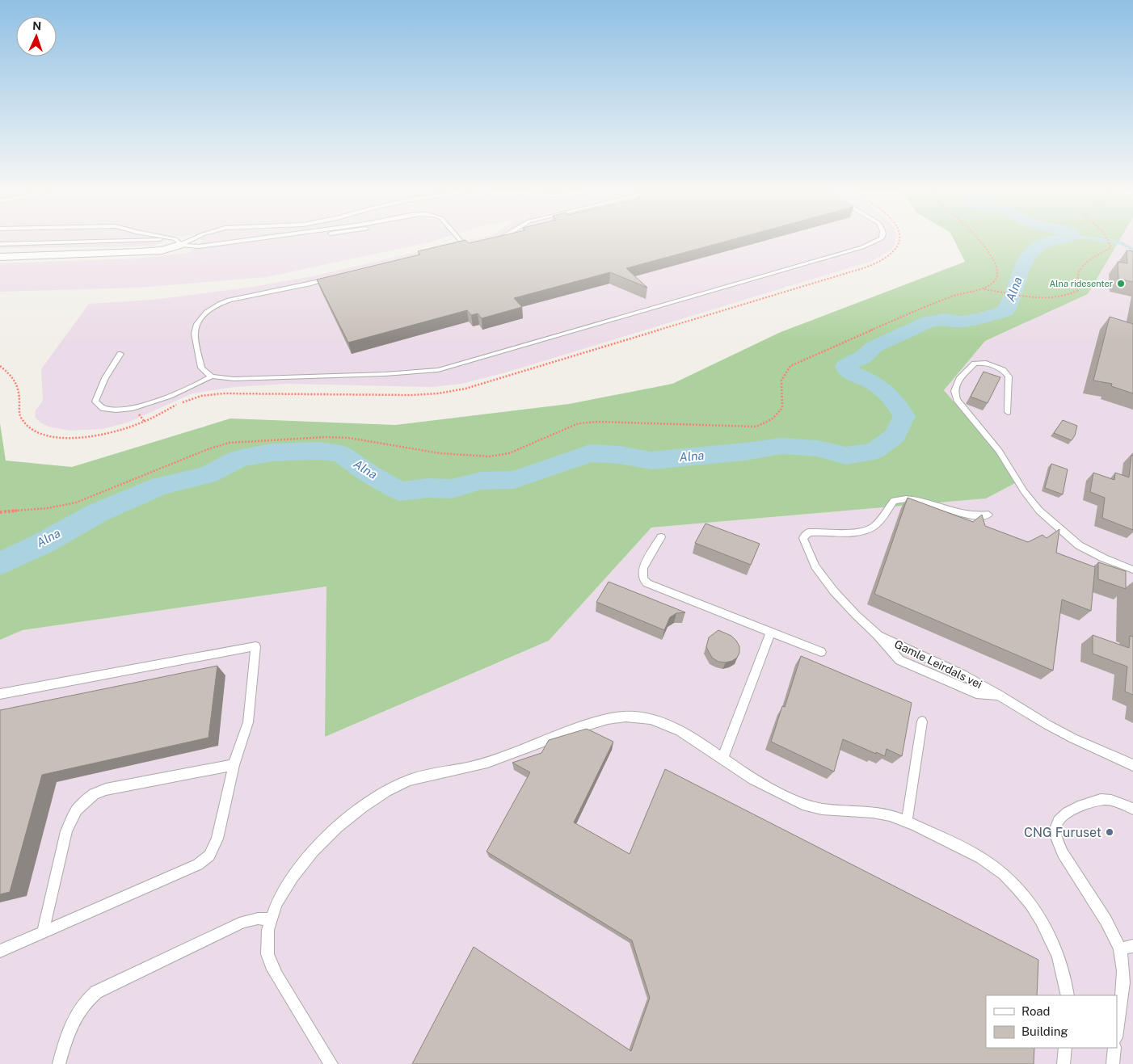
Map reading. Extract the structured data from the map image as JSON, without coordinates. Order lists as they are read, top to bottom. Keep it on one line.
{"streets":{"lane":["Gamle Leirdals vei"]},"water":["Alna"],"places":["Alna ridesenter","CNG Furuset"],"legend":["Road","Building"],"north":"top"}
